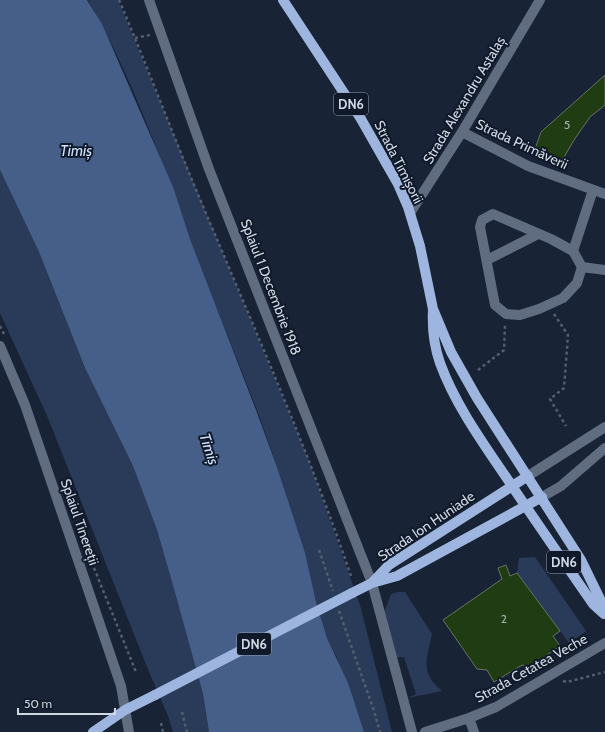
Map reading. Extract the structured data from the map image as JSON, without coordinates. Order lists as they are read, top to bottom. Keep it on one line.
{"streets":{"main road":["DN6","Strada Timișorii","Strada Ion Huniade"],"street":["Strada Alexandru Astalaș","Strada Primăverii","Splaiul 1 Decembrie 1918","Splaiul Tinereții","Strada Cetatea Veche"]},"crossings":[["Strada Alexandru Astalaș","Strada Primăverii"],["Strada Alexandru Astalaș","Strada Timișorii"],["DN6","Strada Timișorii"],["DN6","Splaiul 1 Decembrie 1918"],["DN6","Splaiul Tinereții"],["DN6","Strada Ion Huniade"],["Strada Timișorii","Strada Ion Huniade"],["Splaiul 1 Decembrie 1918","Strada Ion Huniade"]],"water":["Timiș"],"house_numbers":["5","2"],"scale_bar":"50 m"}
